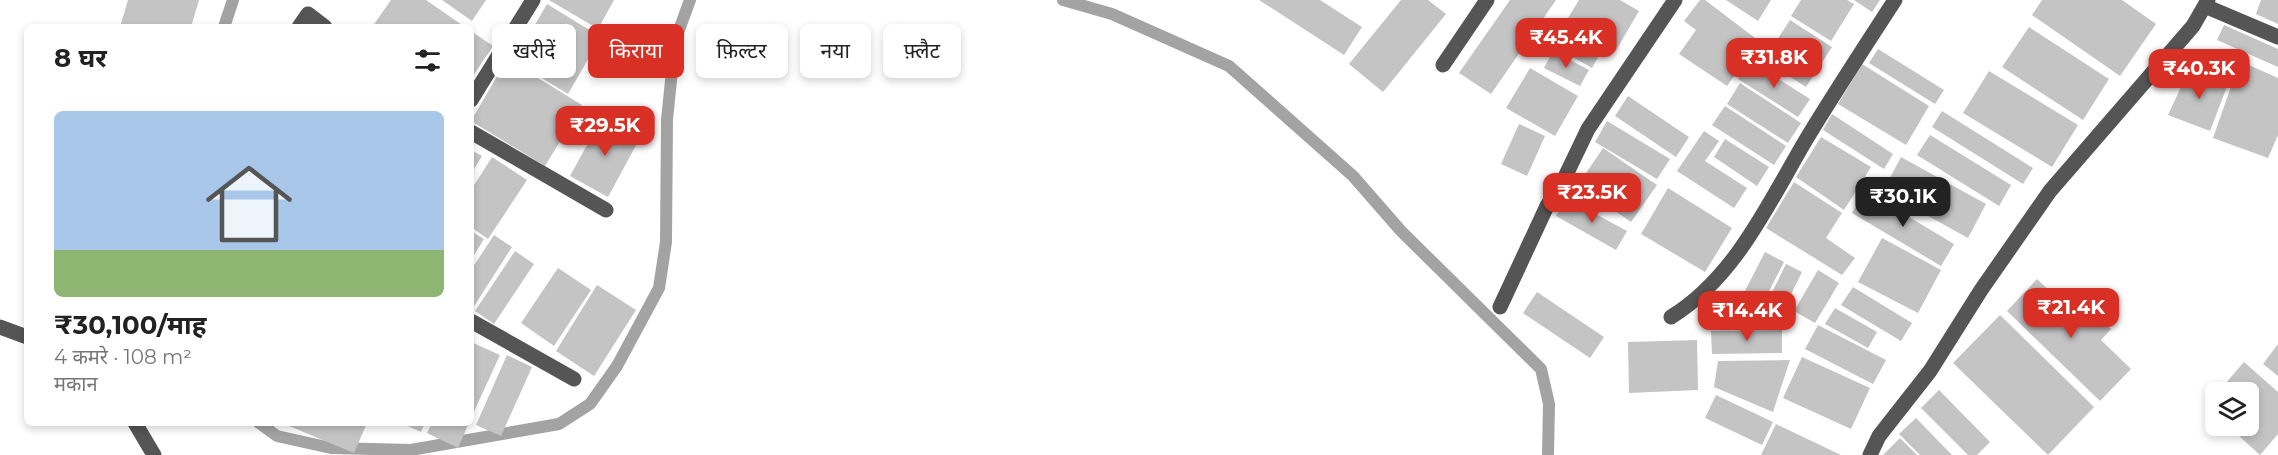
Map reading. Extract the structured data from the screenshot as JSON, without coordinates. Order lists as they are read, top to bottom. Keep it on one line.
{"page":{"price":["₹45.4K","₹31.8K","₹40.3K","₹29.5K","₹23.5K","₹30.1K","₹21.4K","₹14.4K"],"chip":["खरीदें","किराया","फ़िल्टर","नया","फ़्लैट"],"heading":"8 घर","list":[{"name":"₹30,100/माह","note":"4 कमरे · 108 m² · मकान"}]}}
